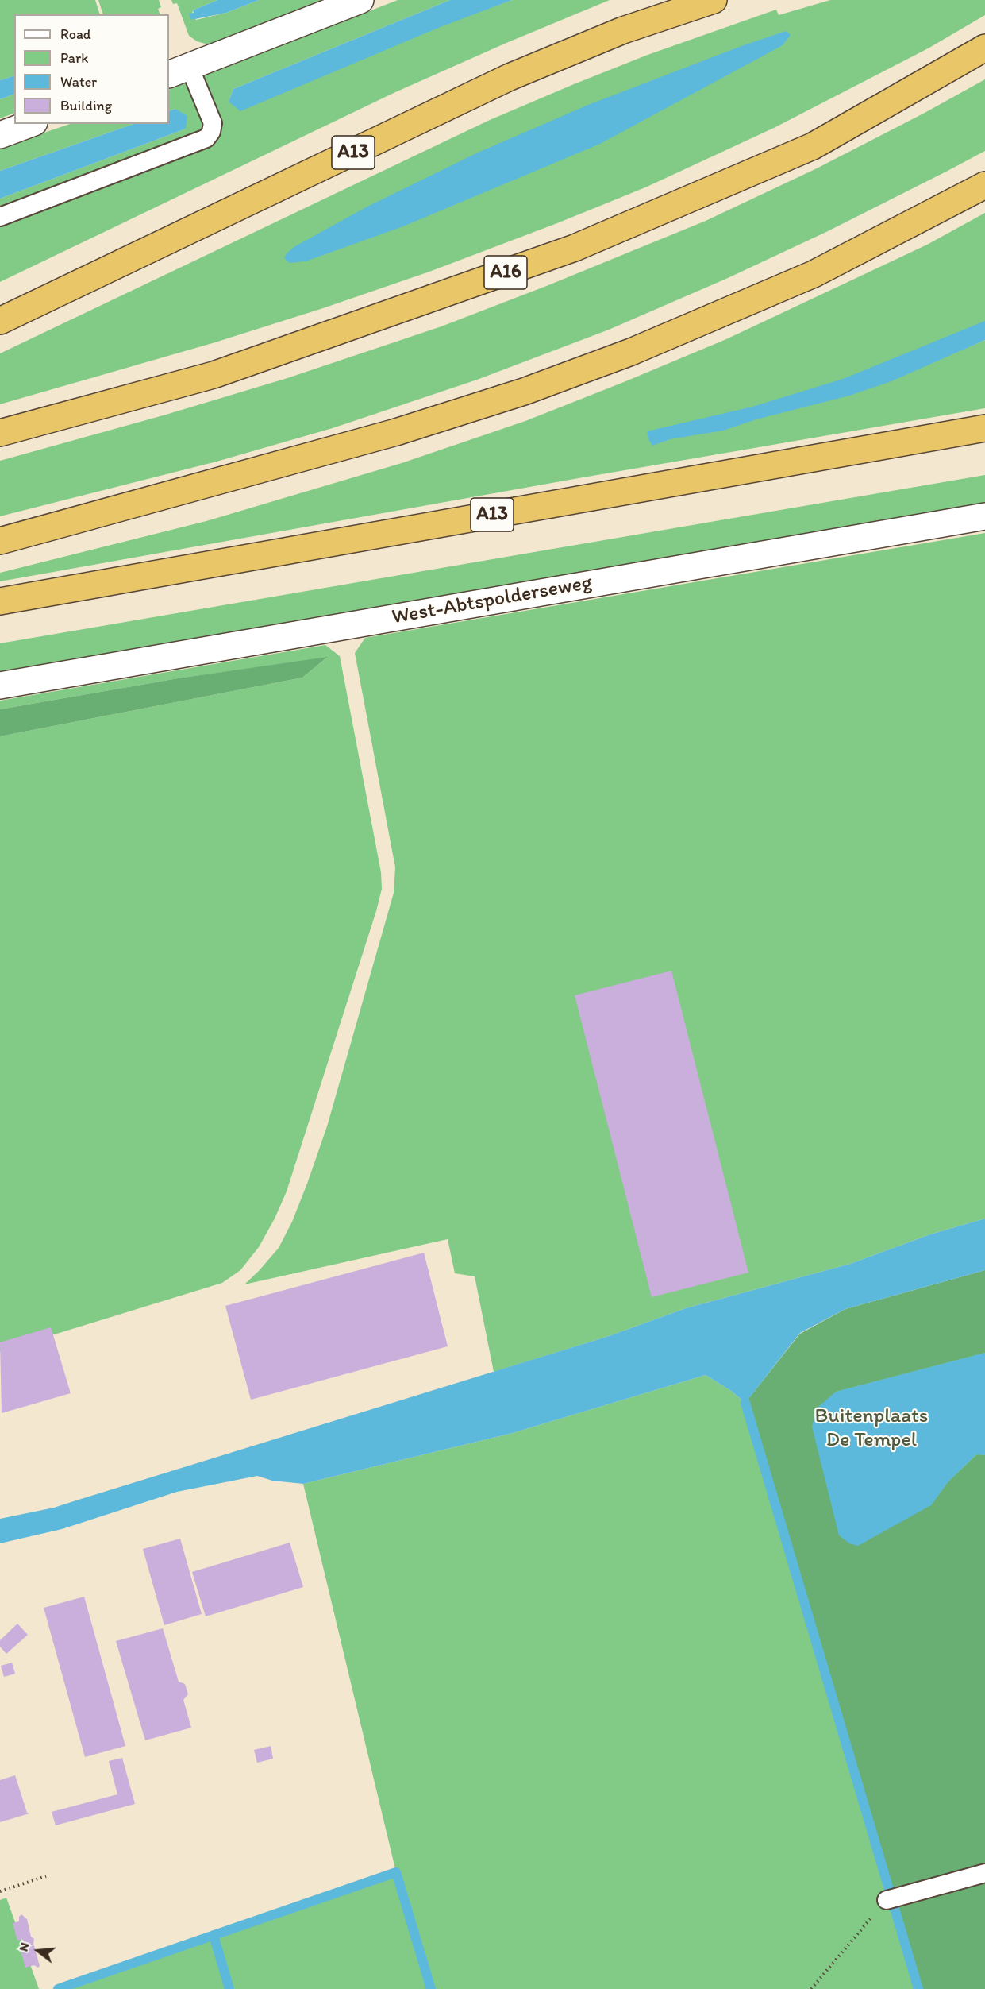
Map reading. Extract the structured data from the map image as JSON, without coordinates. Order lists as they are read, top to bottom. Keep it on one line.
{"streets":{"highway":["A13","A16"],"street":["West-Abtspolderseweg"]},"parks":["Buitenplaats De Tempel"],"legend":["Road","Park","Water","Building"],"north":"left"}
